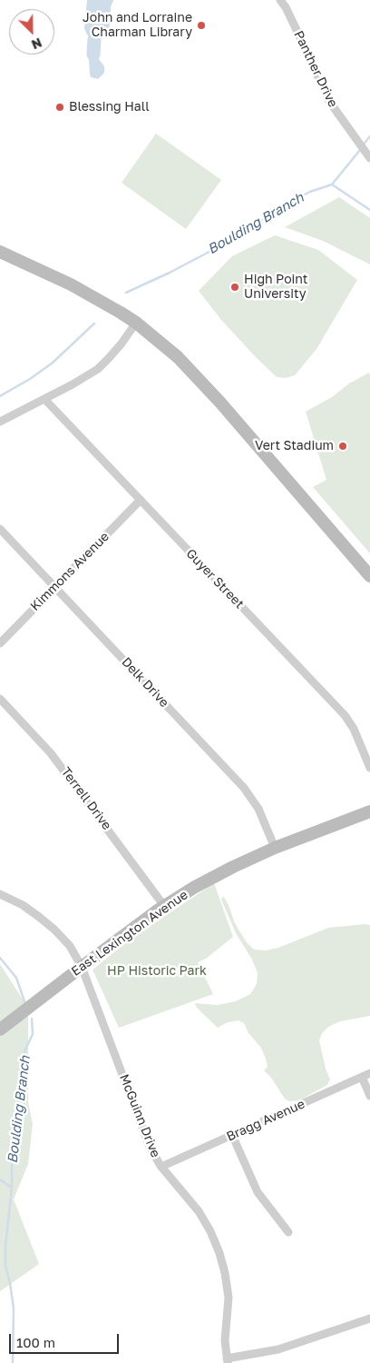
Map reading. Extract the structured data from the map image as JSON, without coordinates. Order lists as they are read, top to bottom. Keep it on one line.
{"streets":{"main road":["East Lexington Avenue"],"street":["Panther Drive","Kimmons Avenue","Guyer Street","Delk Drive","Terrell Drive","McGuinn Drive","Bragg Avenue"]},"crossings":[["Kimmons Avenue","Guyer Street"],["Kimmons Avenue","Delk Drive"],["Delk Drive","East Lexington Avenue"],["Terrell Drive","East Lexington Avenue"],["East Lexington Avenue","McGuinn Drive"],["McGuinn Drive","Bragg Avenue"]],"water":["Boulding Branch"],"parks":["HP Historic Park"],"places":["John and Lorraine Charman Library","Blessing Hall","High Point University","Vert Stadium"],"scale_bar":"100 m","north":"bottom right"}
